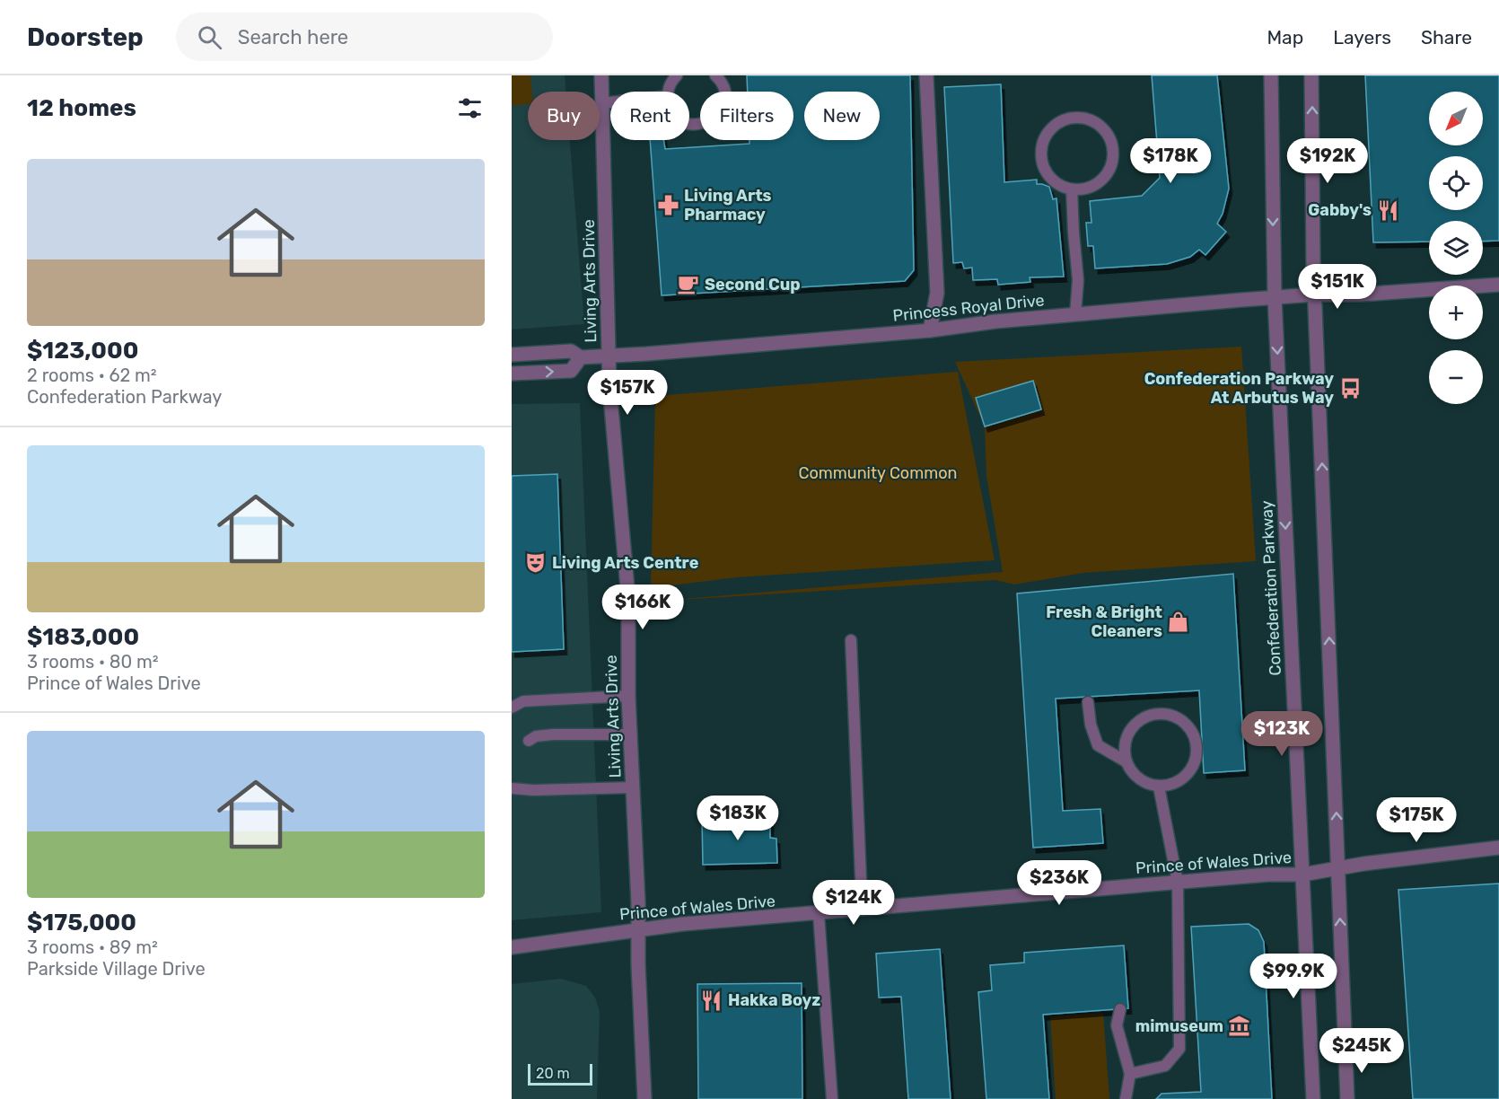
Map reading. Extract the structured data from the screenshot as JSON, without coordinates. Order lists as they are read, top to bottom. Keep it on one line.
{"streets":{"street":["Living Arts Drive","Princess Royal Drive","Confederation Parkway","Prince of Wales Drive"]},"crossings":[["Living Arts Drive","Princess Royal Drive"],["Living Arts Drive","Prince of Wales Drive"],["Princess Royal Drive","Confederation Parkway"],["Confederation Parkway","Prince of Wales Drive"]],"parks":["Community Common"],"places":{"pharmacy":["Living Arts Pharmacy"],"restaurant":["Gabby's","Hakka Boyz"],"cafe":["Second Cup"],"bus stop":["Confederation Parkway At Arbutus Way"],"theatre":["Living Arts Centre"],"shop":["Fresh & Bright Cleaners"],"museum":["mimuseum"]},"scale_bar":"20 m","north":"bottom left","page":{"header":"Doorstep","search":"Search here","nav":["Map","Layers","Share"],"heading":"12 homes","map_buttons":["+","−"],"chip":["Buy","Rent","Filters","New"],"price":["$178K","$192K","$151K","$157K","$166K","$123K","$183K","$175K","$236K","$124K","$99.9K","$245K"],"list":[{"name":"$123,000","note":"2 rooms · 62 m² · Confederation Parkway"},{"name":"$183,000","note":"3 rooms · 80 m² · Prince of Wales Drive"},{"name":"$175,000","note":"3 rooms · 89 m² · Parkside Village Drive"}],"scale":"20 m"}}
